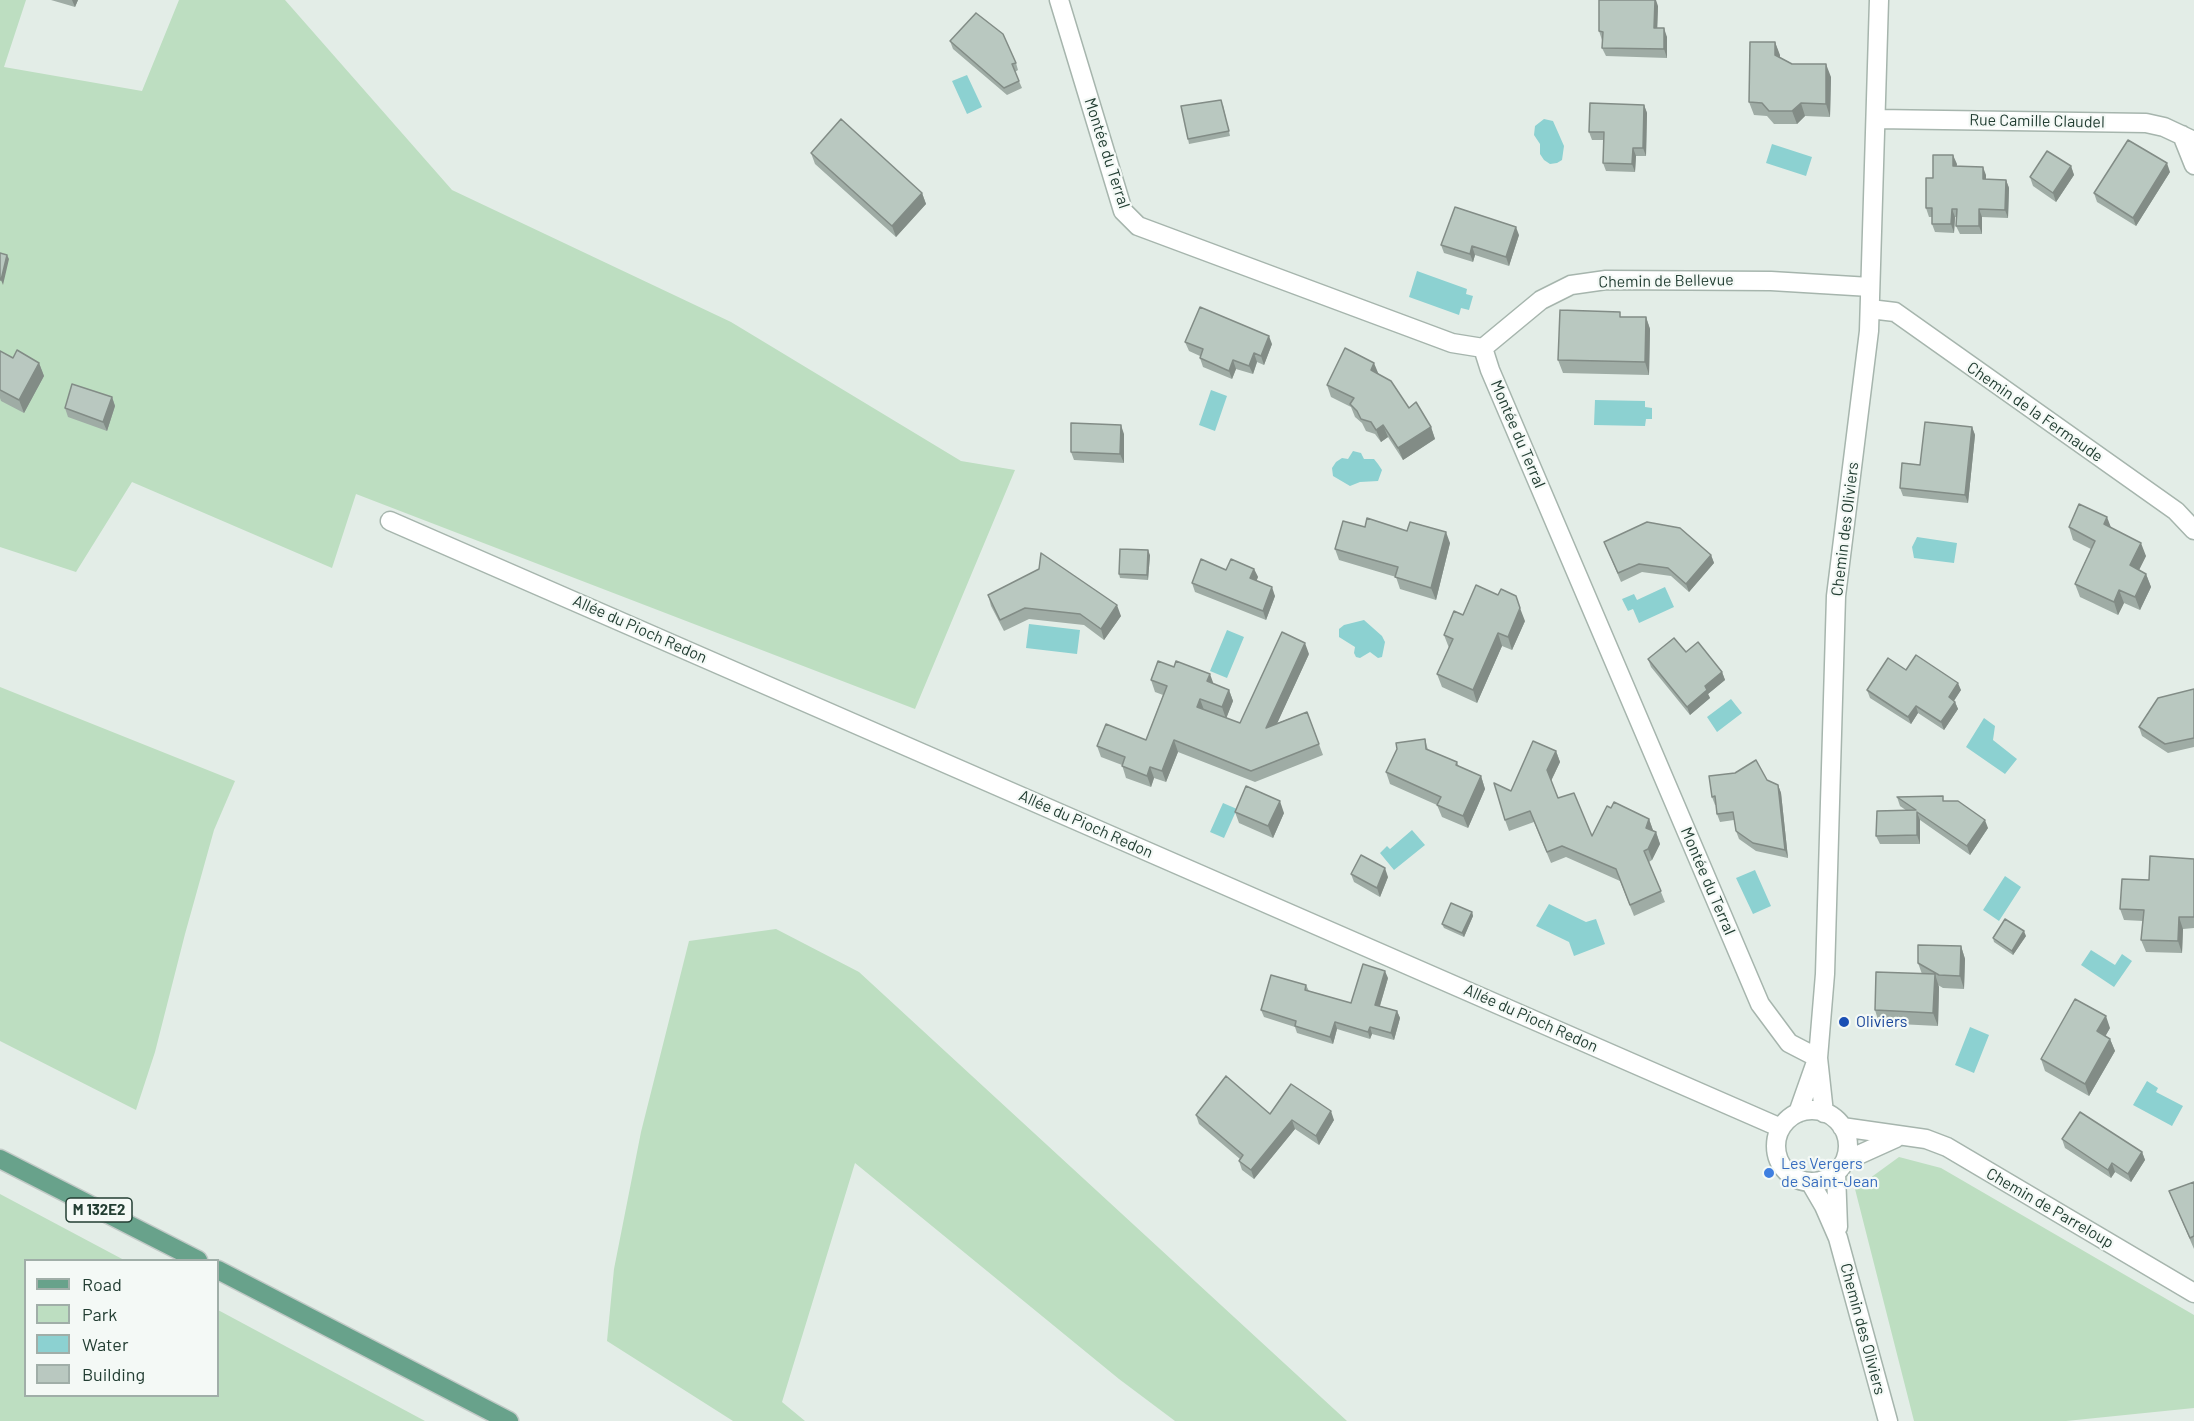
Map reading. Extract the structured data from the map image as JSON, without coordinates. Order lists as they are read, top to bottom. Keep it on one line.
{"streets":{"main road":["M 132E2"],"street":["Rue Camille Claudel","Montée du Terral","Chemin de Bellevue","Chemin de la Fermaude","Chemin des Oliviers","Allée du Pioch Redon","Chemin de Parreloup"]},"crossings":[["Rue Camille Claudel","Chemin des Oliviers"],["Montée du Terral","Chemin de Bellevue"],["Montée du Terral","Chemin des Oliviers"],["Chemin de Bellevue","Chemin des Oliviers"],["Chemin de la Fermaude","Chemin des Oliviers"],["Chemin des Oliviers","Allée du Pioch Redon"],["Chemin des Oliviers","Chemin de Parreloup"],["Allée du Pioch Redon","Chemin de Parreloup"]],"places":["Oliviers","Les Vergers de Saint-Jean"],"legend":["Road","Park","Water","Building"]}
